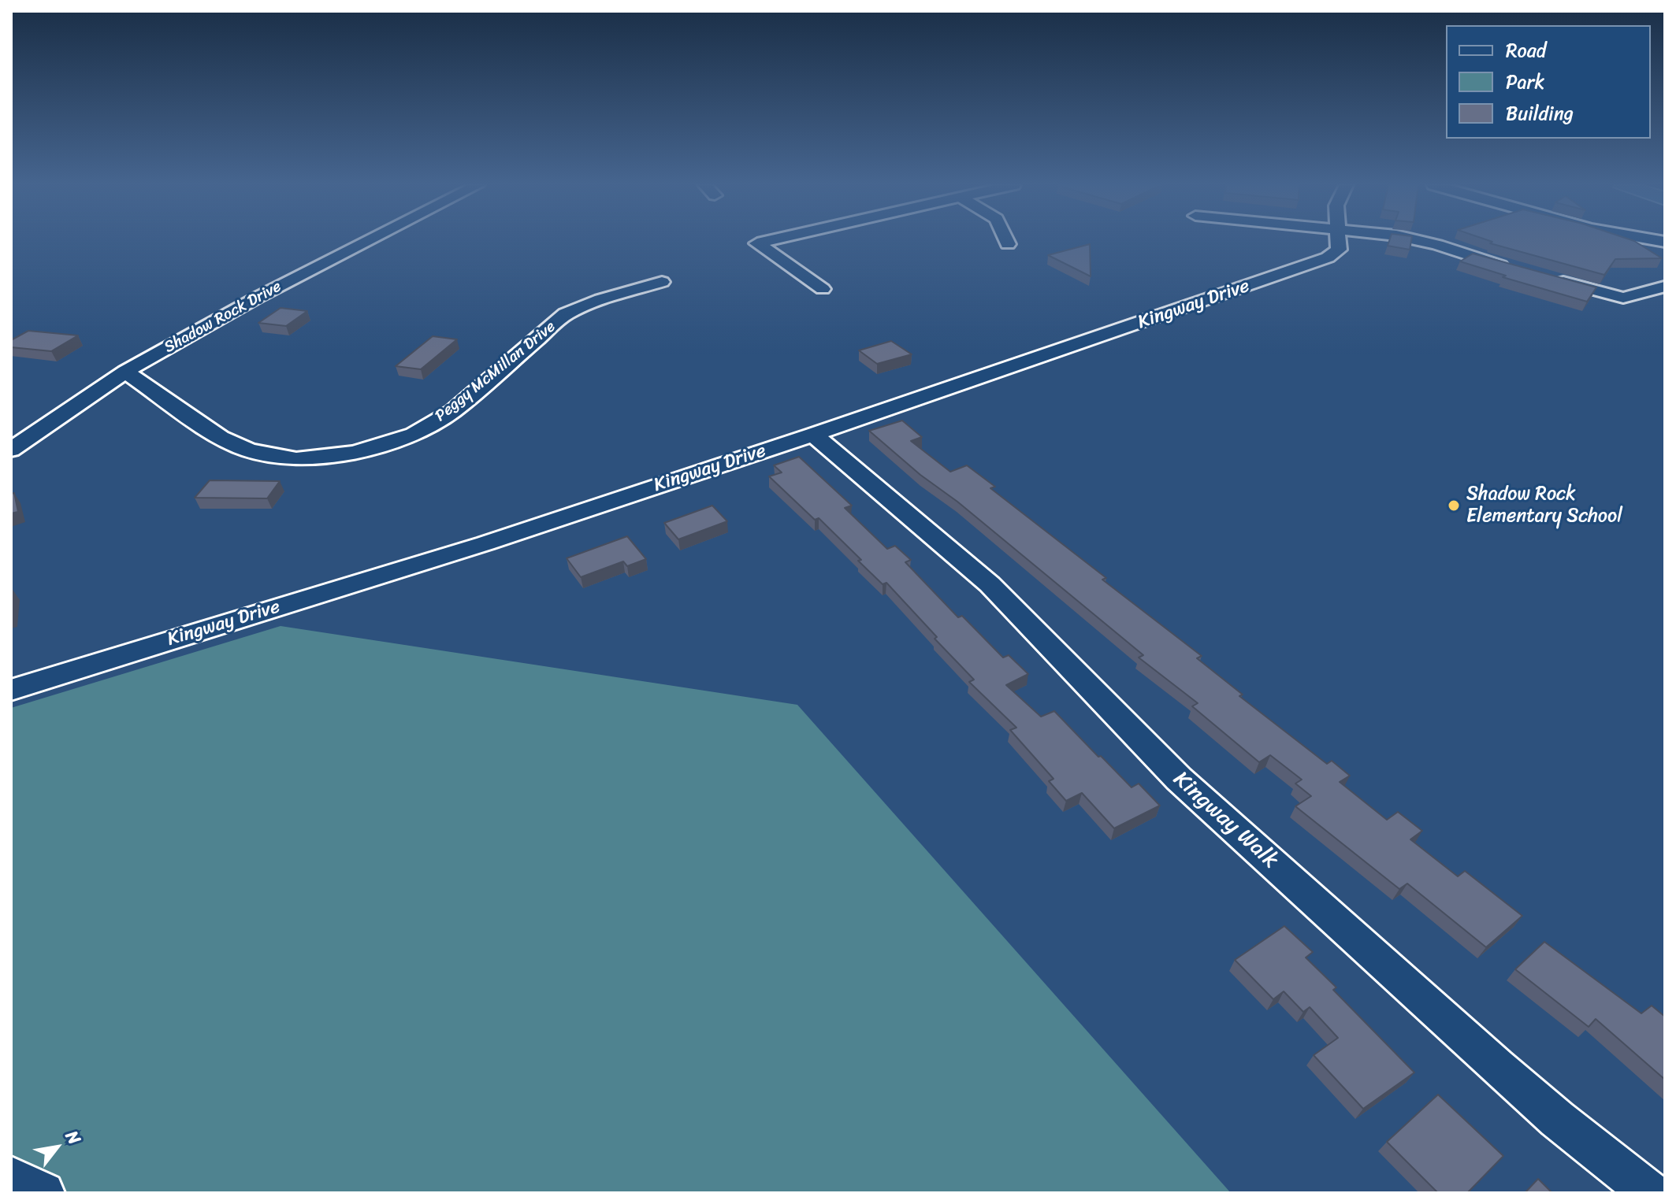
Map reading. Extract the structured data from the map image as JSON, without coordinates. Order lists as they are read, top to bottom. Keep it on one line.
{"streets":{"street":["Kingway Drive","Shadow Rock Drive","Peggy McMillan Drive","Kingway Walk"]},"crossings":[["Kingway Drive","Kingway Walk"],["Shadow Rock Drive","Peggy McMillan Drive"]],"places":["Shadow Rock Elementary School"],"legend":["Road","Park","Building"],"north":"top right"}
